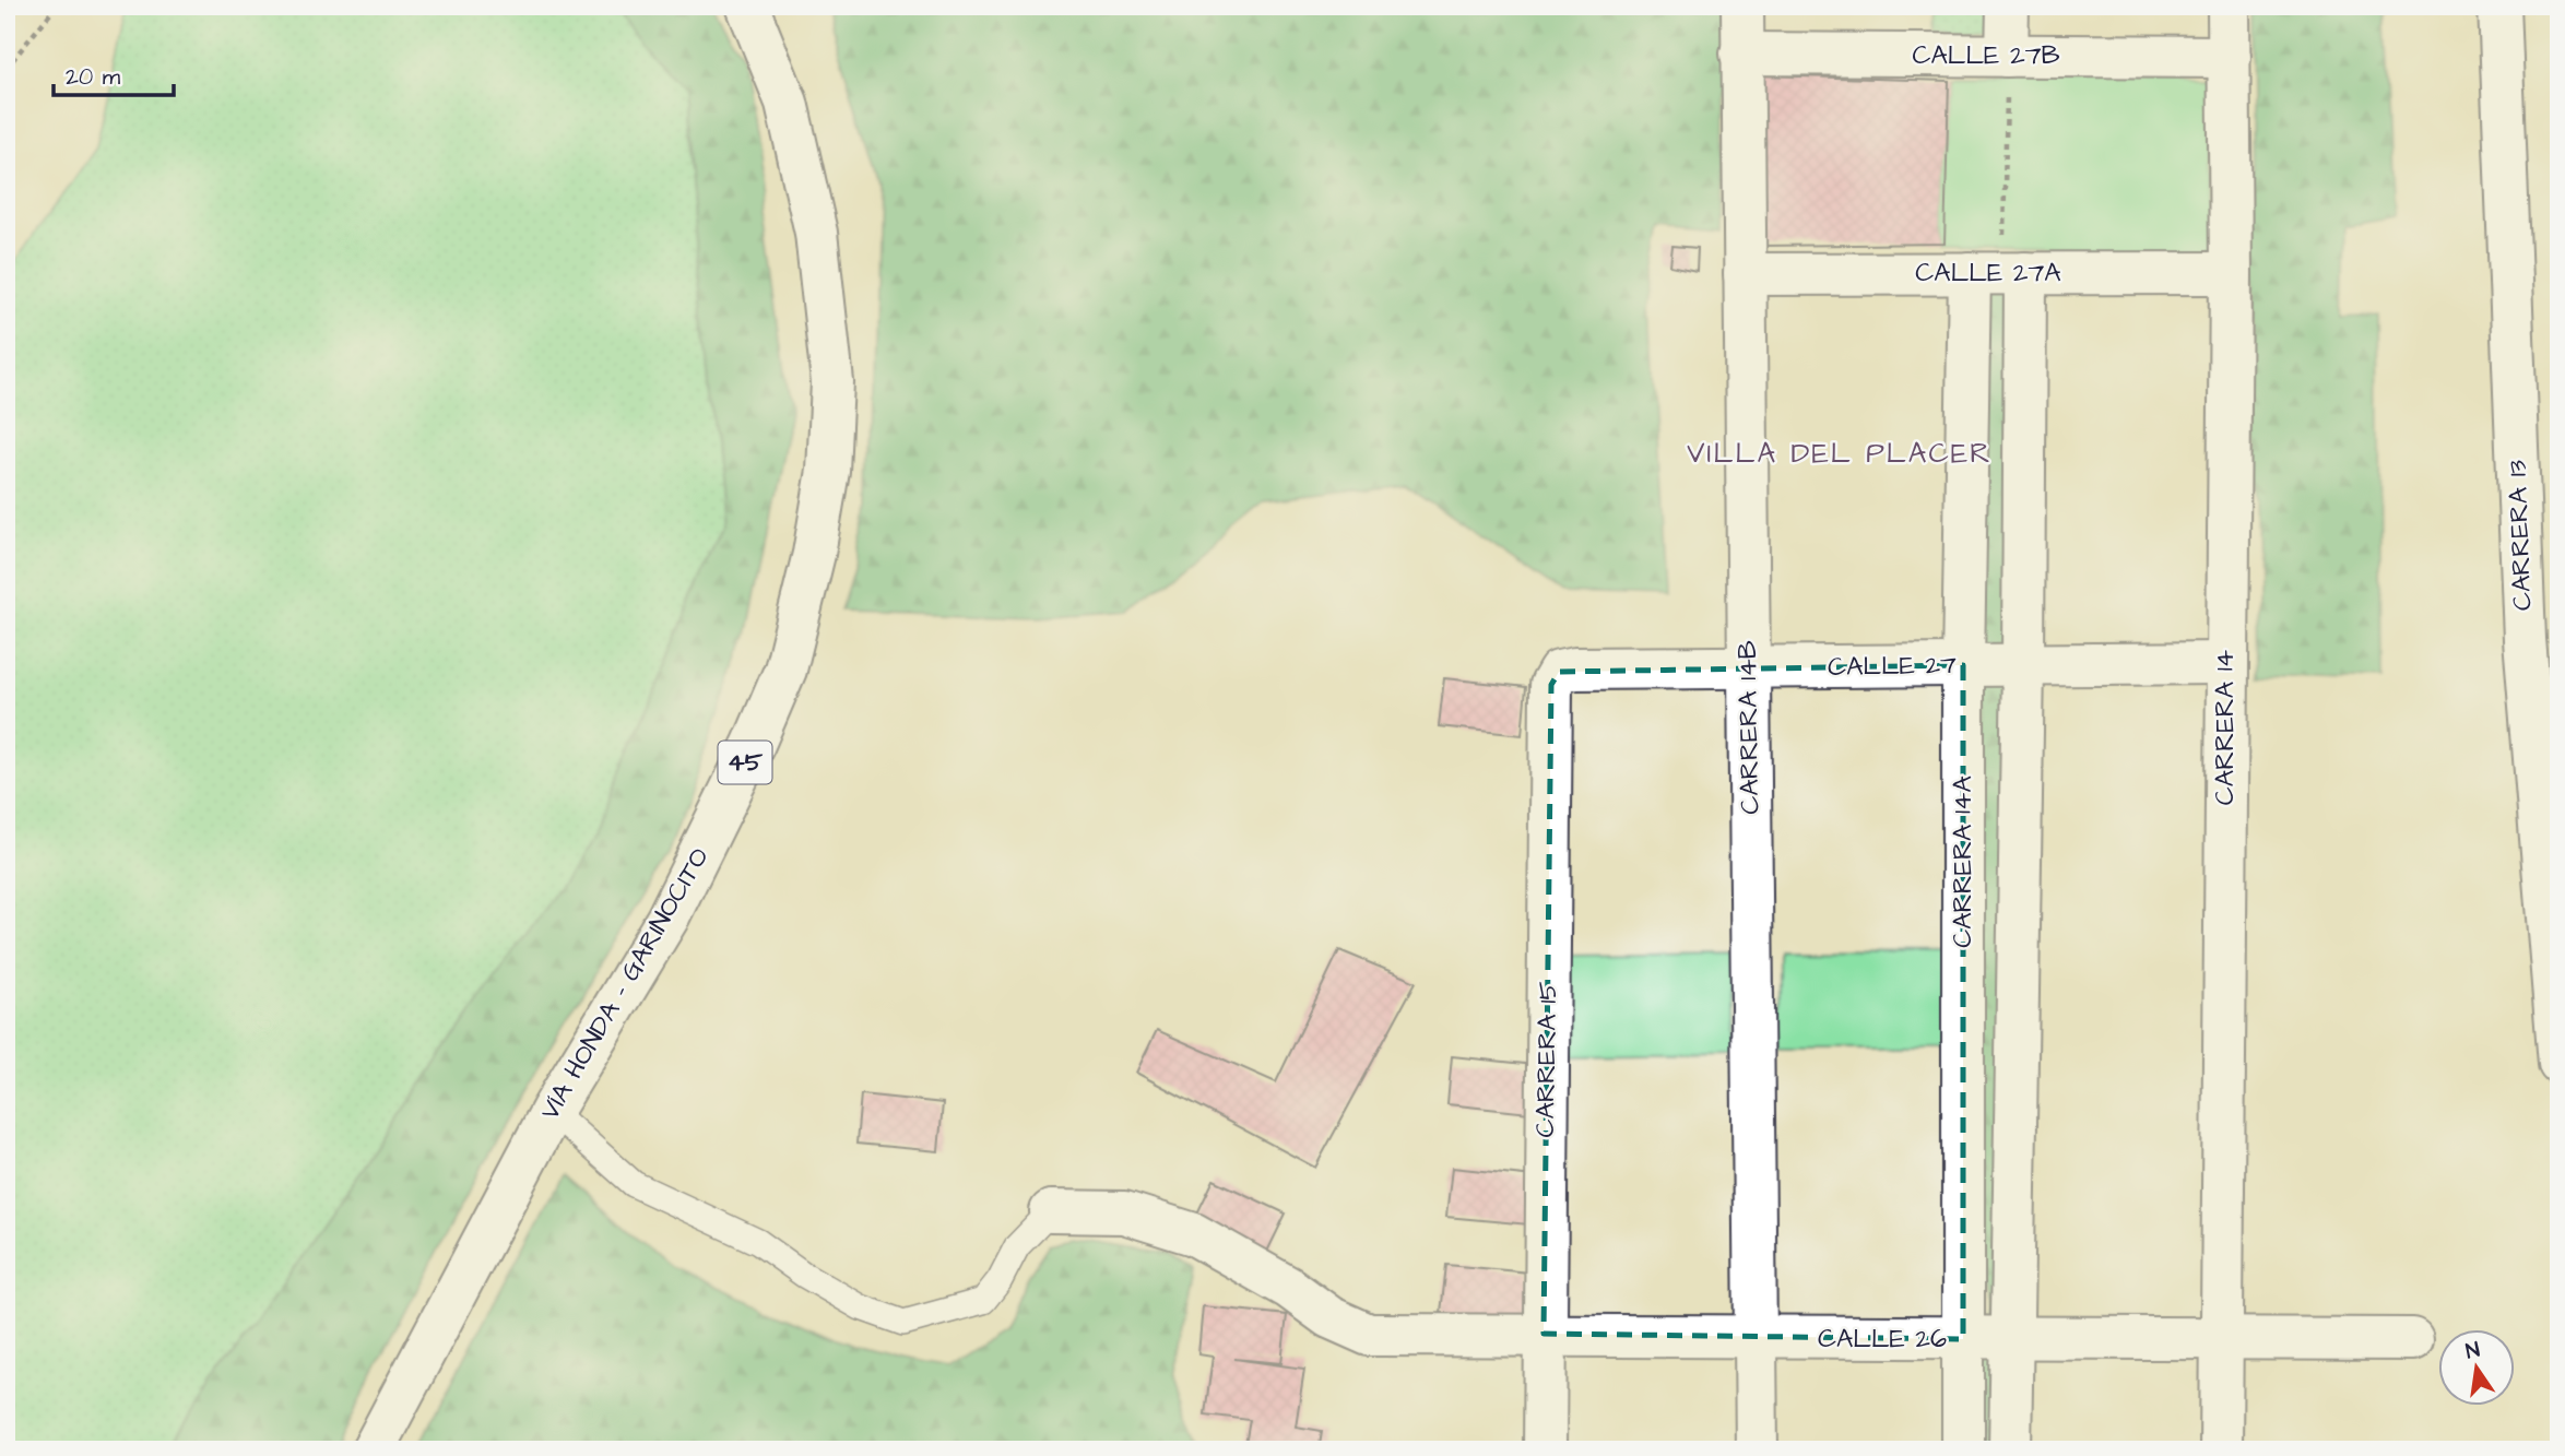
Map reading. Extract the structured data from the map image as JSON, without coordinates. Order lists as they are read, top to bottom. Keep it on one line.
{"streets":{"main road":["CALLE 27B","CALLE 27A","CARRERA 13","CALLE 27","CARRERA 14B","CARRERA 14","45","CARRERA 14A","VÍA HONDA - GARINOCITO","CARRERA 15","CALLE 26"]},"crossings":[["CALLE 27B","CARRERA 14B"],["CALLE 27B","CARRERA 14"],["CALLE 27A","CARRERA 14B"],["CALLE 27A","CARRERA 14"],["CALLE 27A","CARRERA 14A"],["CALLE 27","CARRERA 14B"],["CALLE 27","CARRERA 14"],["CALLE 27","CARRERA 14A"],["CALLE 27","CARRERA 15"],["CARRERA 14B","CALLE 26"],["CARRERA 14","CALLE 26"],["CARRERA 14A","CALLE 26"],["CARRERA 15","CALLE 26"]],"districts":["VILLA DEL PLACER"],"scale_bar":"20 m","north":"top"}
